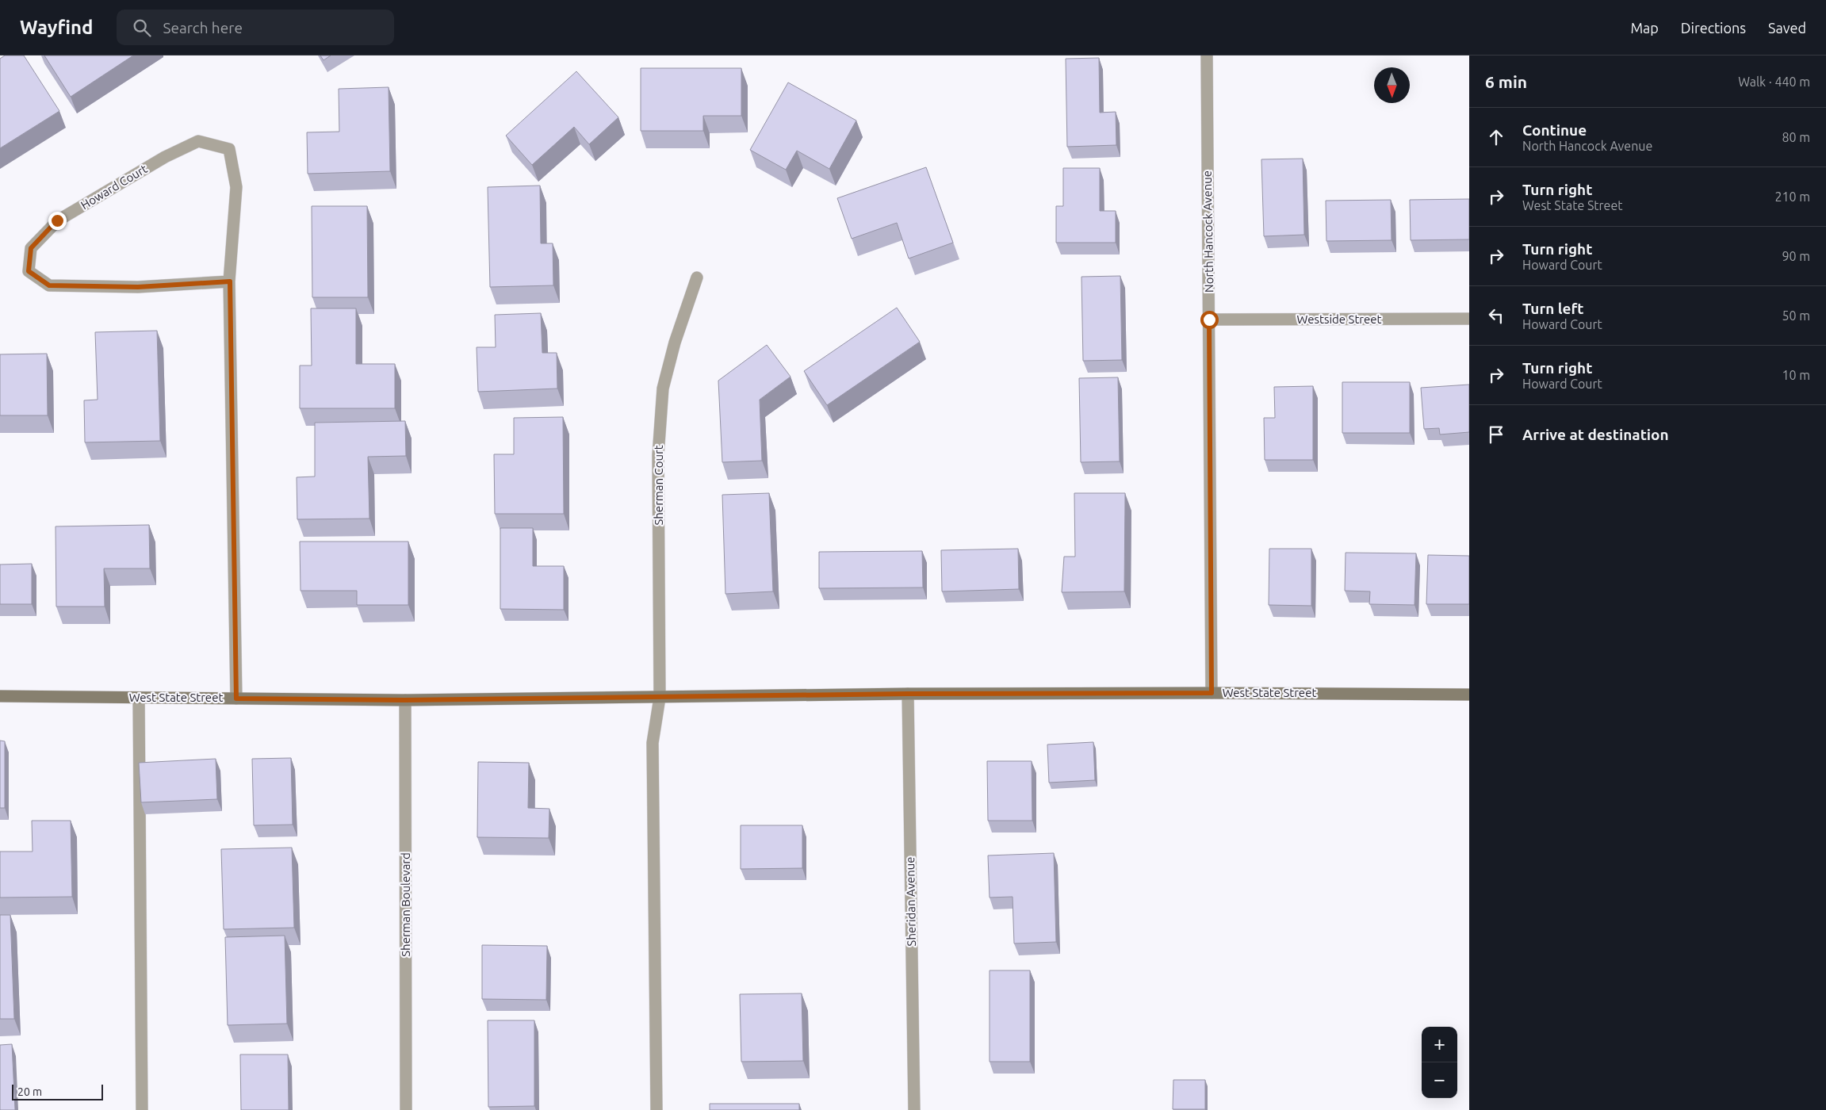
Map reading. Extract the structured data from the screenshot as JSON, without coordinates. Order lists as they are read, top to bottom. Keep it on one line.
{"streets":{"street":["Howard Court","North Hancock Avenue","Westside Street","Sherman Court","West State Street","Sheridan Avenue","Sherman Boulevard"]},"crossings":[["Howard Court","West State Street"],["North Hancock Avenue","Westside Street"],["North Hancock Avenue","West State Street"],["Sherman Court","West State Street"],["West State Street","Sheridan Avenue"],["West State Street","Sherman Boulevard"]],"scale_bar":"20 m","north":"bottom","page":{"header":"Wayfind","search":"Search here","nav":["Map","Directions","Saved"],"heading":["6 min","Walk · 440 m"],"list":[["Continue","North Hancock Avenue","80 m"],["Turn right","West State Street","210 m"],["Turn right","Howard Court","90 m"],["Turn left","Howard Court","50 m"],["Turn right","Howard Court","10 m"],"Arrive at destination"],"map_buttons":["+","−"],"scale":"20 m"}}
